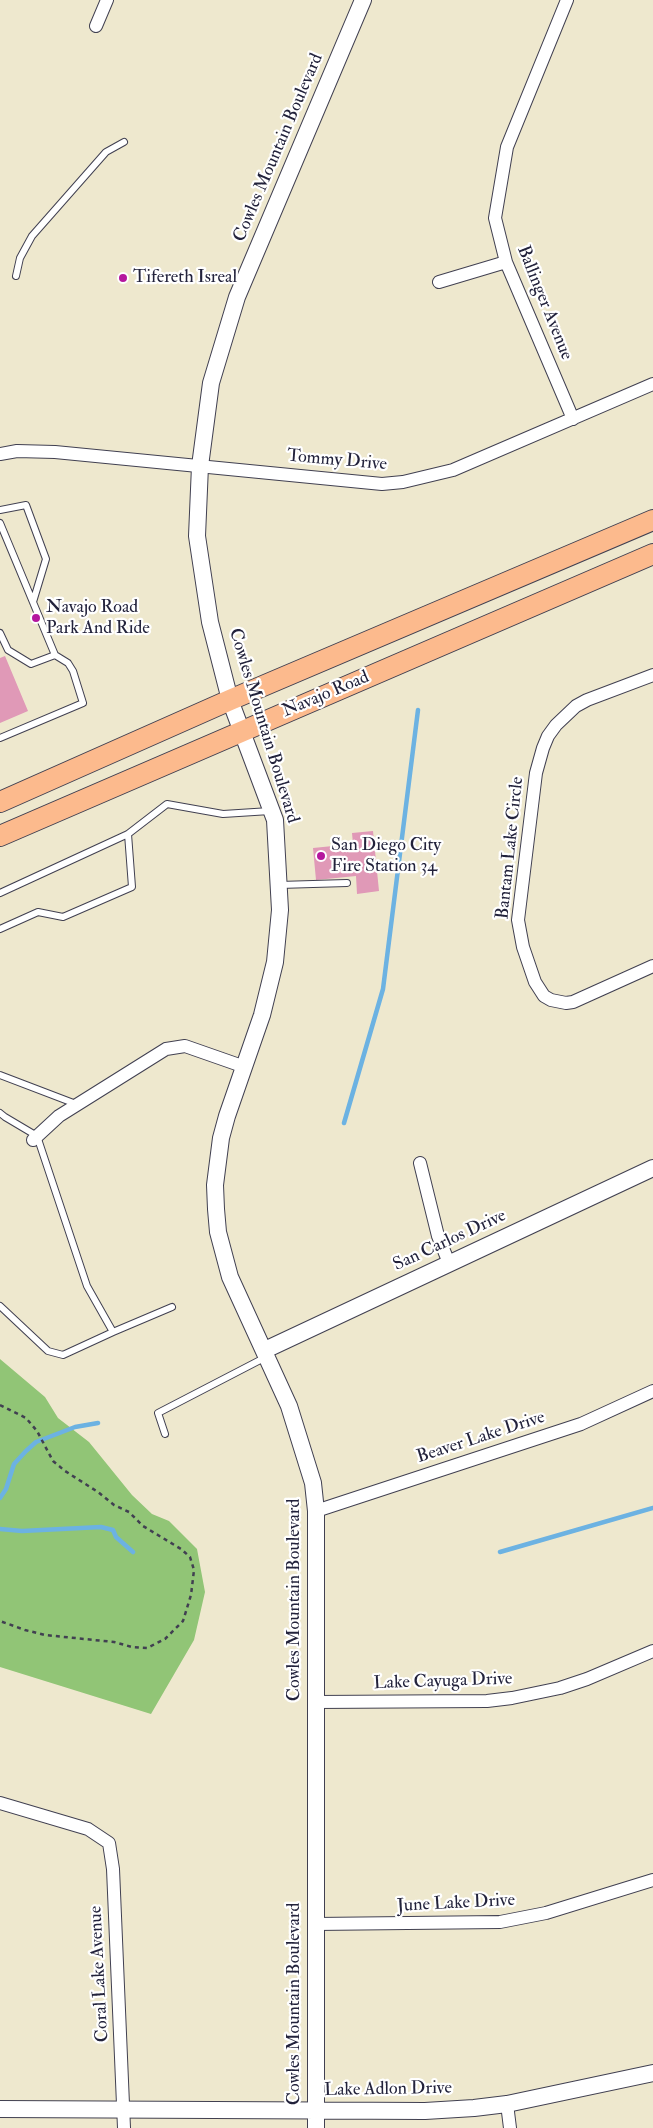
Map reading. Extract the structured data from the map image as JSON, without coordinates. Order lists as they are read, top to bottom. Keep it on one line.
{"streets":{"main road":["Navajo Road"],"street":["Cowles Mountain Boulevard","Ballinger Avenue","Tommy Drive","Bantam Lake Circle","San Carlos Drive","Beaver Lake Drive","Lake Cayuga Drive","June Lake Drive","Coral Lake Avenue","Lake Adlon Drive"]},"crossings":[["Cowles Mountain Boulevard","Tommy Drive"],["Cowles Mountain Boulevard","Navajo Road"],["Cowles Mountain Boulevard","San Carlos Drive"],["Cowles Mountain Boulevard","Beaver Lake Drive"],["Cowles Mountain Boulevard","Lake Cayuga Drive"],["Cowles Mountain Boulevard","June Lake Drive"],["Cowles Mountain Boulevard","Lake Adlon Drive"],["Ballinger Avenue","Tommy Drive"],["Coral Lake Avenue","Lake Adlon Drive"]],"places":["Tifereth Isreal","Navajo Road Park And Ride","San Diego City Fire Station 34"]}
